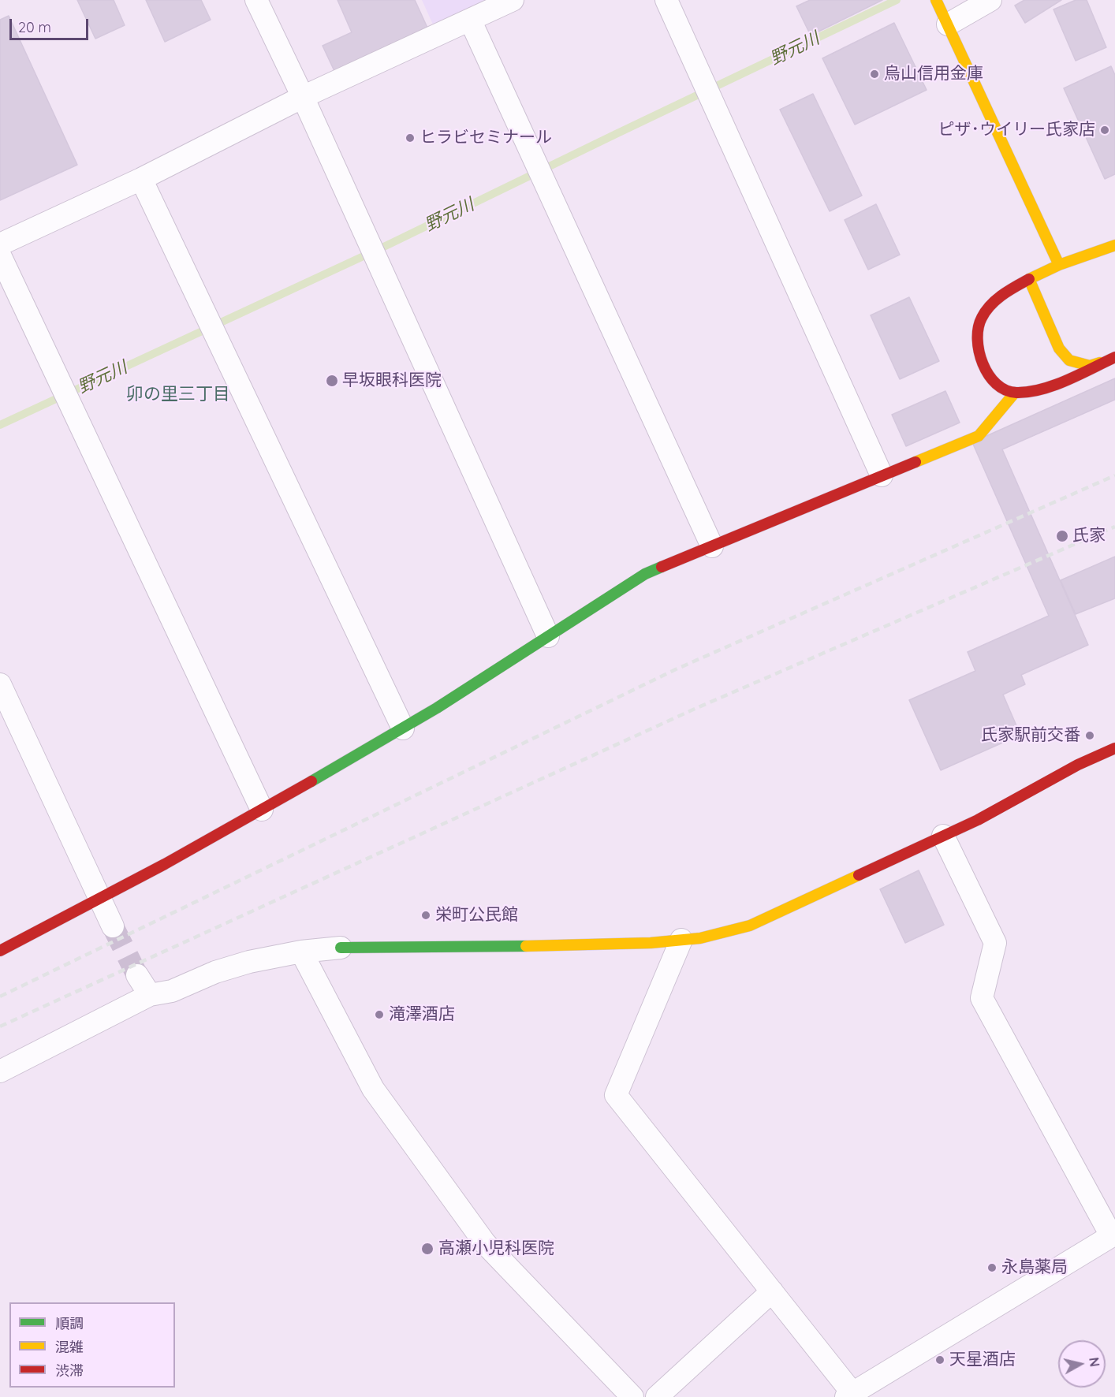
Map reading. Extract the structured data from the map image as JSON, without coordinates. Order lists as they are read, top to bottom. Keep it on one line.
{"districts":["卯の里三丁目"],"water":["野元川"],"places":["烏山信用金庫","ピザ･ウイリー氏家店","ヒラビセミナール","早坂眼科医院","氏家","氏家駅前交番","栄町公民館","滝澤酒店","高瀬小児科医院","永島薬局","天星酒店"],"legend":["順調","混雑","渋滞"],"scale_bar":"20 m","north":"right"}
